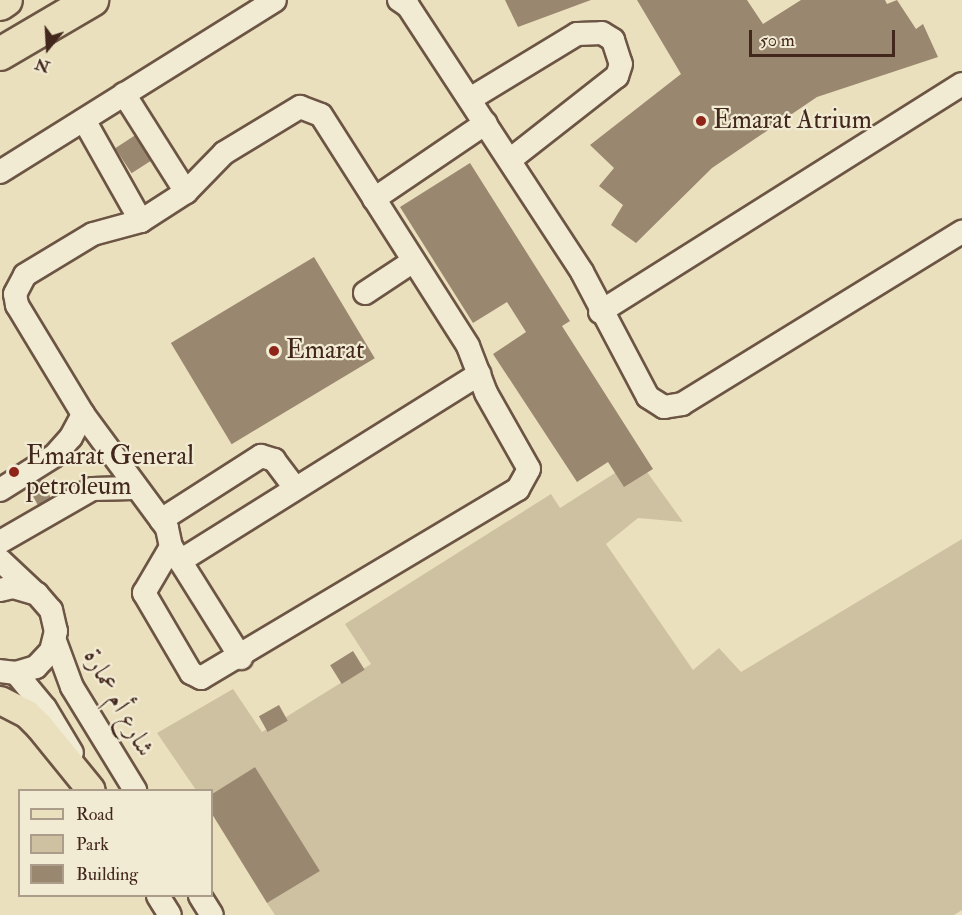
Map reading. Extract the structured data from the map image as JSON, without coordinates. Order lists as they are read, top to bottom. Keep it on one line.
{"streets":{"street":["شارع أم عمارة"]},"places":["Emarat Atrium","Emarat","Emarat General petroleum"],"legend":["Road","Park","Building"],"scale_bar":"50 m","north":"bottom"}
